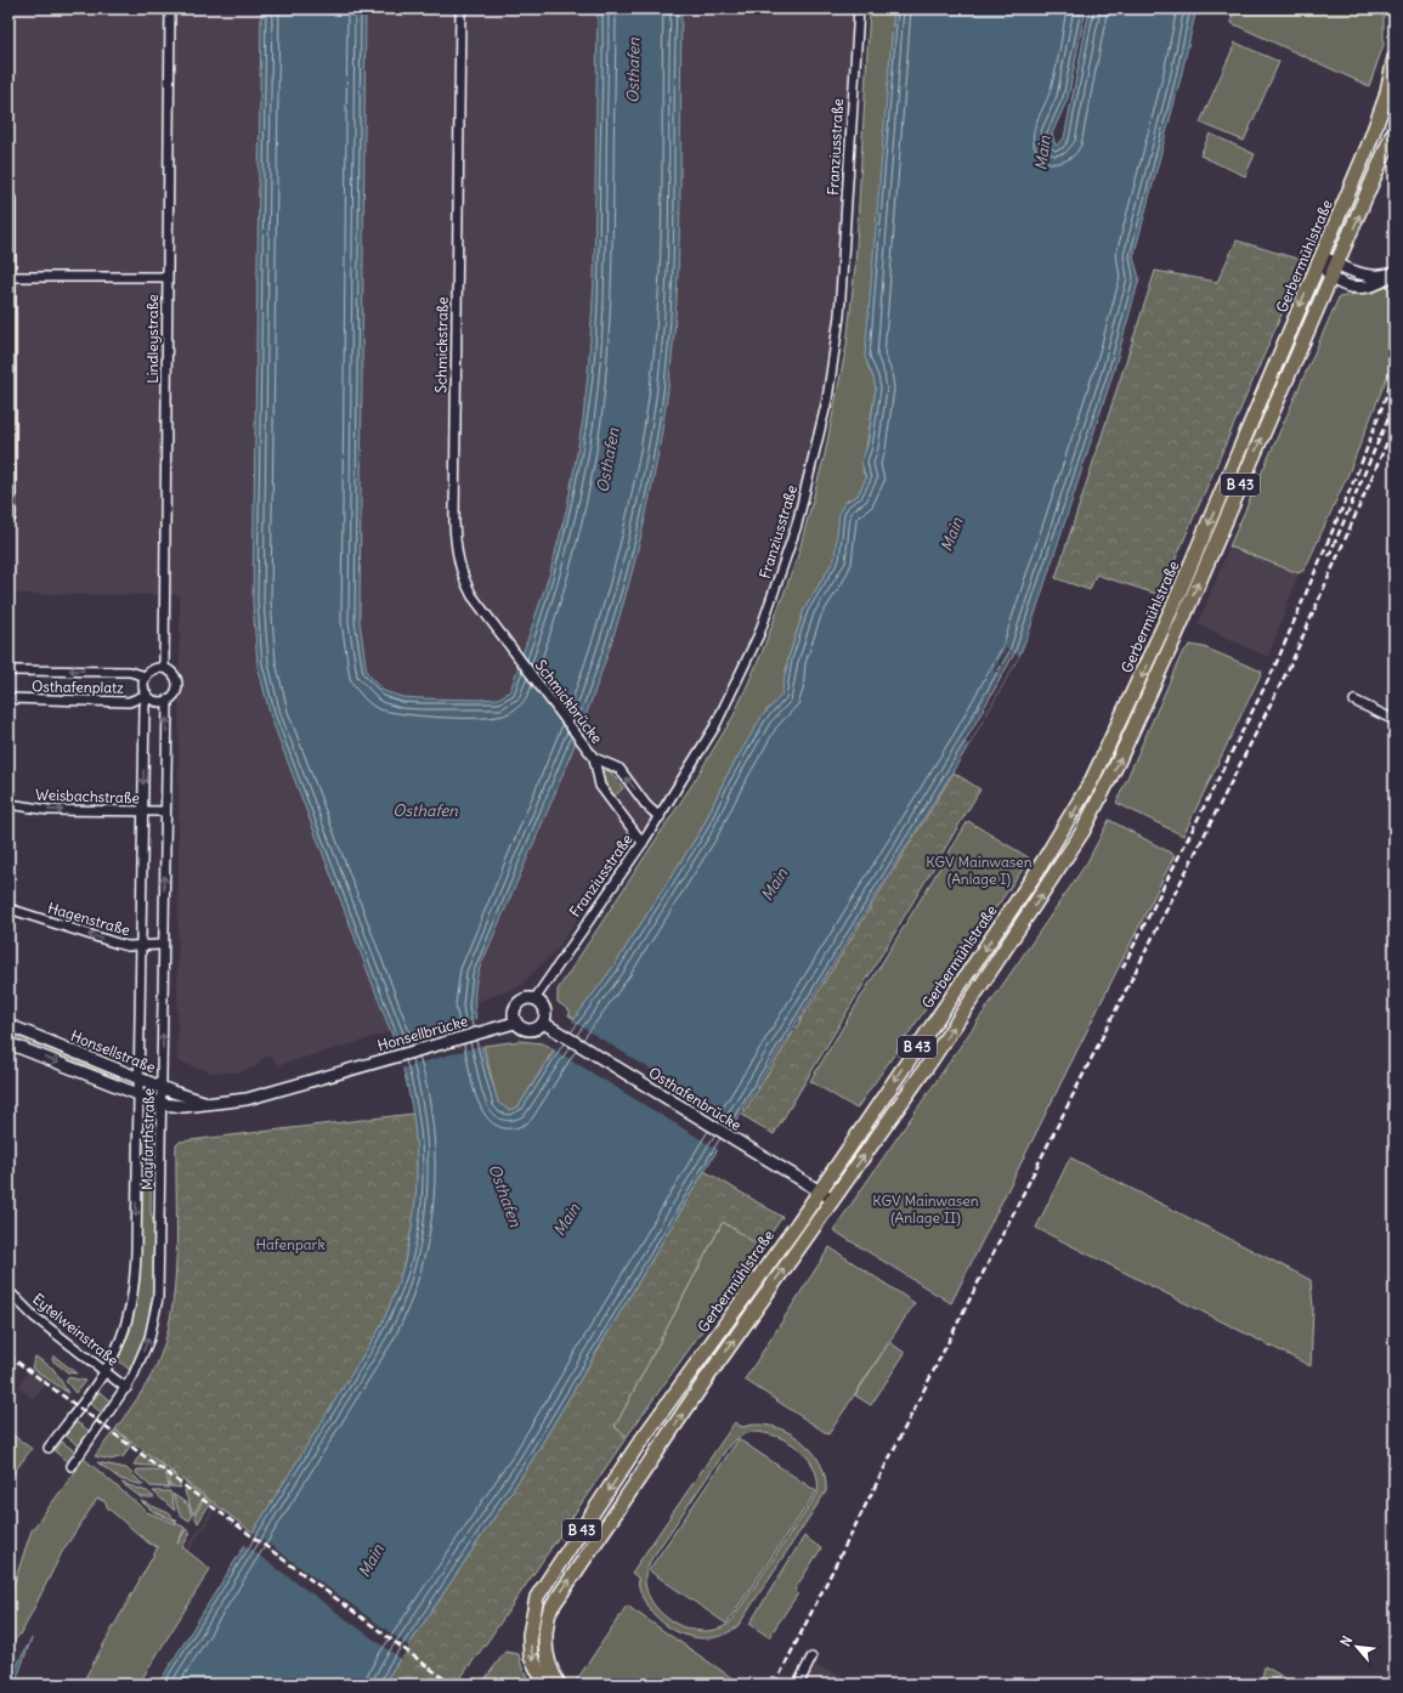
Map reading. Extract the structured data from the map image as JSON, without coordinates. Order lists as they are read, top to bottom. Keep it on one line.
{"streets":{"main road":["Gerbermühlstraße","B 43"],"street":["Franziusstraße","Lindleystraße","Schmickstraße","Osthafenplatz","Schmickbrücke","Weisbachstraße","Hagenstraße","Honsellbrücke","Honsellstraße","Osthafenbrücke","Mayfarthstraße","Eytelweinstraße"]},"crossings":[["Franziusstraße","Honsellbrücke"],["Franziusstraße","Osthafenbrücke"],["Gerbermühlstraße","Osthafenbrücke"],["Lindleystraße","Osthafenplatz"],["Lindleystraße","Mayfarthstraße"],["Schmickstraße","Schmickbrücke"],["Osthafenplatz","Mayfarthstraße"],["Weisbachstraße","Mayfarthstraße"],["Hagenstraße","Mayfarthstraße"],["Honsellbrücke","Honsellstraße"],["Honsellbrücke","Osthafenbrücke"],["Honsellstraße","Mayfarthstraße"],["Mayfarthstraße","Eytelweinstraße"]],"one_way":["Weisbachstraße","Hagenstraße"],"water":["Osthafen","Main"],"parks":["KGV Mainwasen (Anlage I)","KGV Mainwasen (Anlage II)","Hafenpark"],"north":"top left"}
